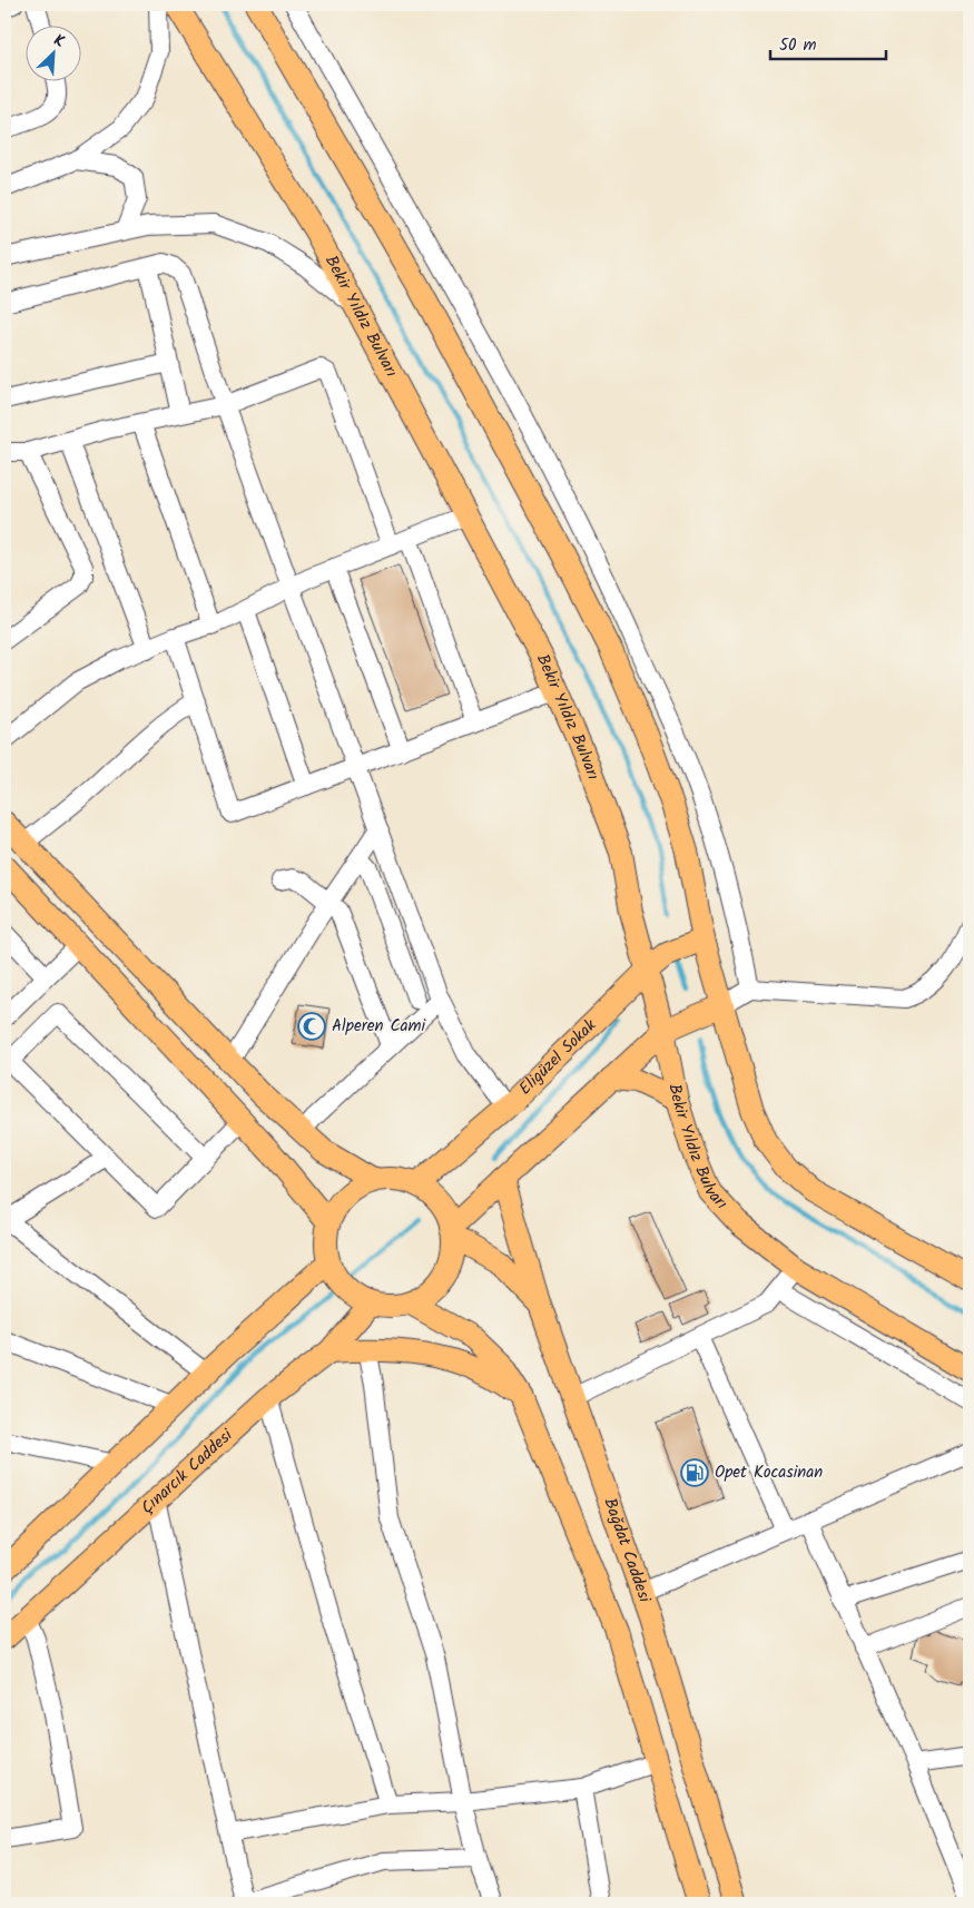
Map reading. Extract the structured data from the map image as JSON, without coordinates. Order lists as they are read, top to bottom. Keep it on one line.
{"streets":{"main road":["Bekir Yıldız Bulvarı","Eligüzel Sokak","Çınarcık Caddesi","Bağdat Caddesi"]},"crossings":[["Bekir Yıldız Bulvarı","Eligüzel Sokak"],["Eligüzel Sokak","Çınarcık Caddesi"],["Eligüzel Sokak","Bağdat Caddesi"],["Çınarcık Caddesi","Bağdat Caddesi"]],"places":{"mosque":["Alperen Cami"],"fuel station":["Opet Kocasinan"]},"scale_bar":"50 m","north":"top right"}
